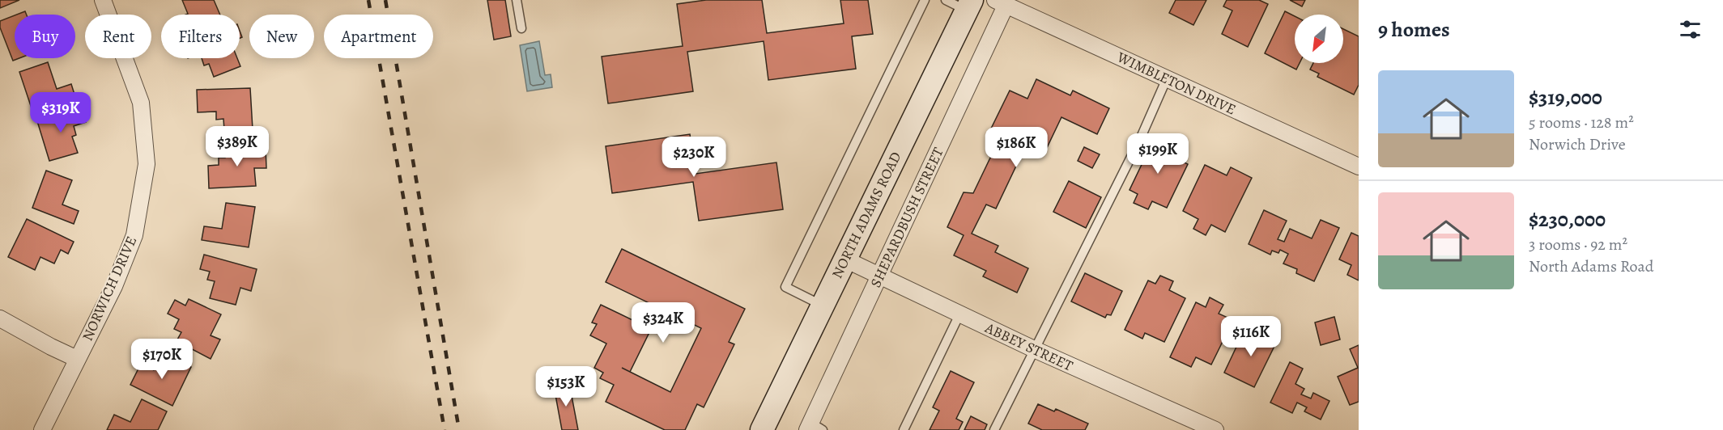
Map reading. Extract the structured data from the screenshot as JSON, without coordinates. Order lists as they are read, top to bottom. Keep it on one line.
{"streets":{"main road":["NORTH ADAMS ROAD"],"street":["WIMBLETON DRIVE","SHEPARDBUSH STREET","NORWICH DRIVE","ABBEY STREET"]},"crossings":[["WIMBLETON DRIVE","SHEPARDBUSH STREET"],["NORTH ADAMS ROAD","ABBEY STREET"],["SHEPARDBUSH STREET","ABBEY STREET"]],"north":"bottom left","page":{"heading":"9 homes","chip":["Buy","Rent","Filters","New","Apartment"],"list":[{"name":"$319,000","note":"5 rooms · 128 m² · Norwich Drive"},{"name":"$230,000","note":"3 rooms · 92 m² · North Adams Road"}],"price":["$319K","$389K","$186K","$199K","$230K","$324K","$116K","$170K","$153K"]}}
